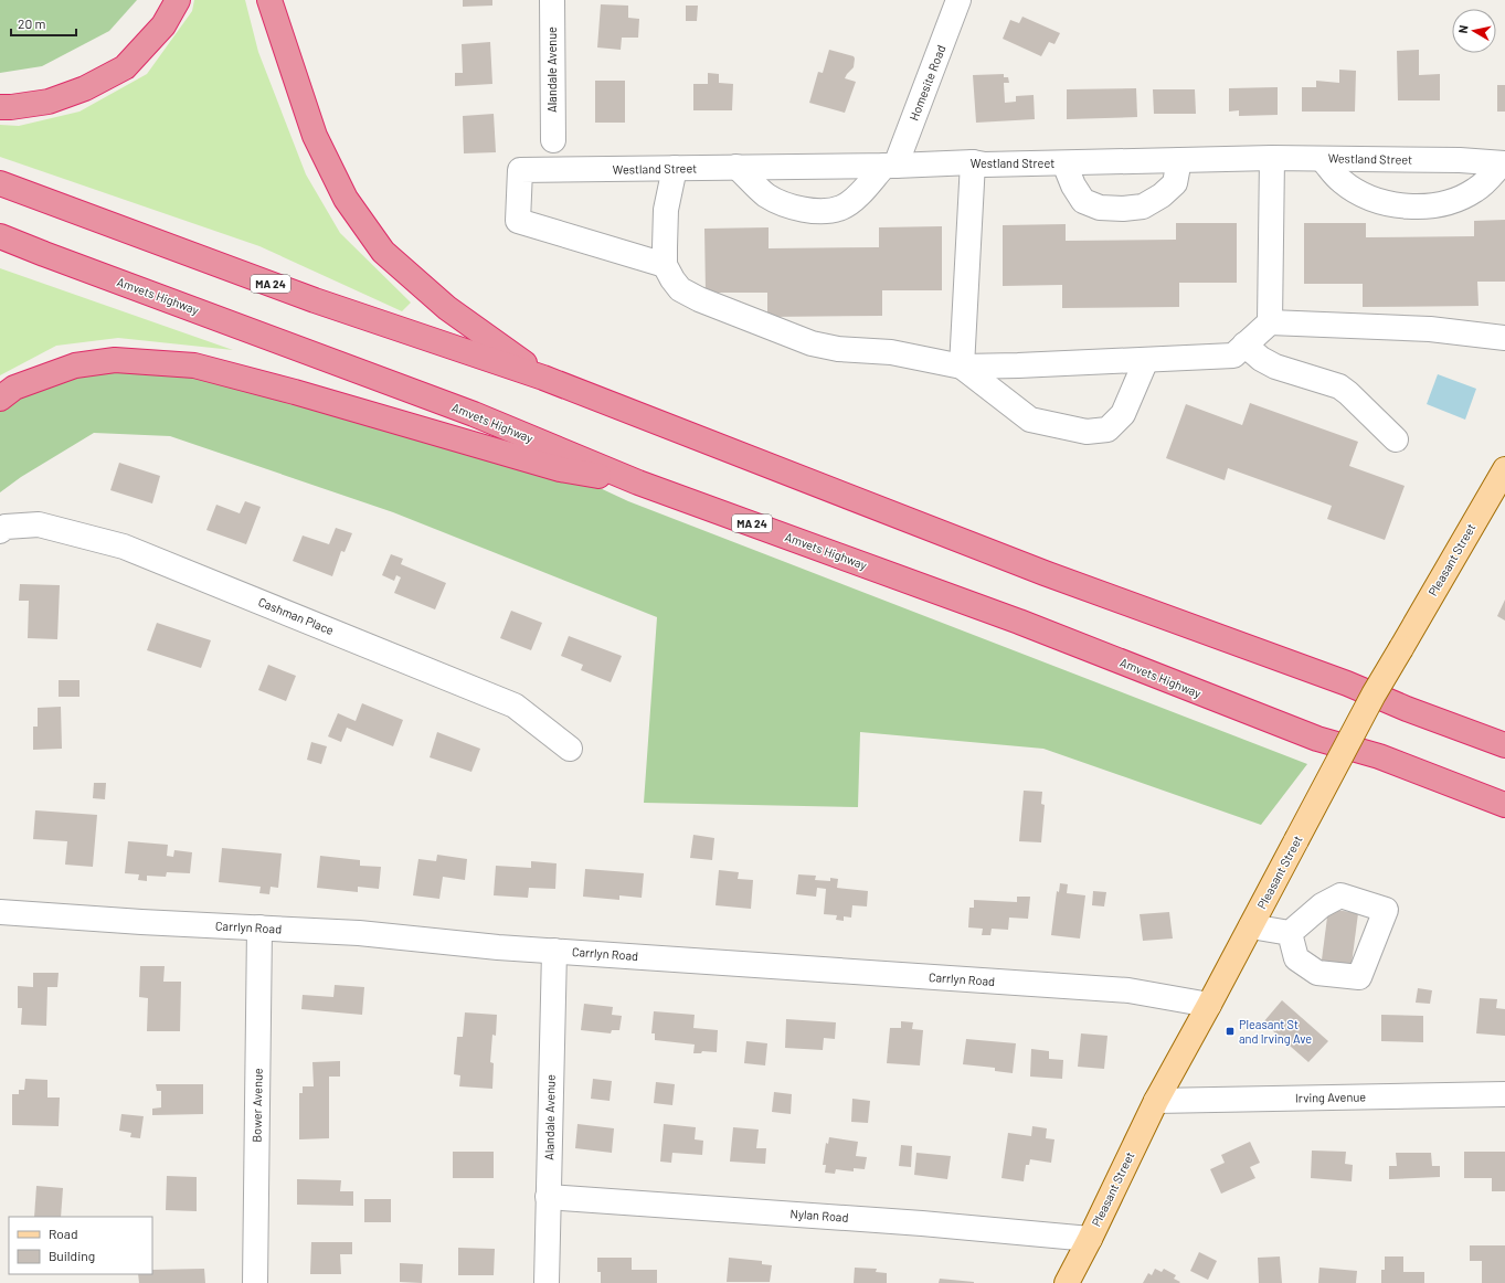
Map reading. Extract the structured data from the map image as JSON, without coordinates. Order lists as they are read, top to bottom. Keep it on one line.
{"streets":{"highway":["MA 24","Amvets Highway"],"main road":["Pleasant Street"],"street":["Alandale Avenue","Homesite Road","Westland Street","Cashman Place","Carrlyn Road","Irving Avenue","Bower Avenue","Nylan Road"]},"crossings":[["Alandale Avenue","Carrlyn Road"],["Alandale Avenue","Nylan Road"],["Homesite Road","Westland Street"],["Pleasant Street","Carrlyn Road"],["Pleasant Street","Irving Avenue"],["Pleasant Street","Nylan Road"],["Carrlyn Road","Bower Avenue"]],"places":{"transit":["Pleasant St and Irving Ave"]},"legend":["Road","Building"],"scale_bar":"20 m","north":"left"}
